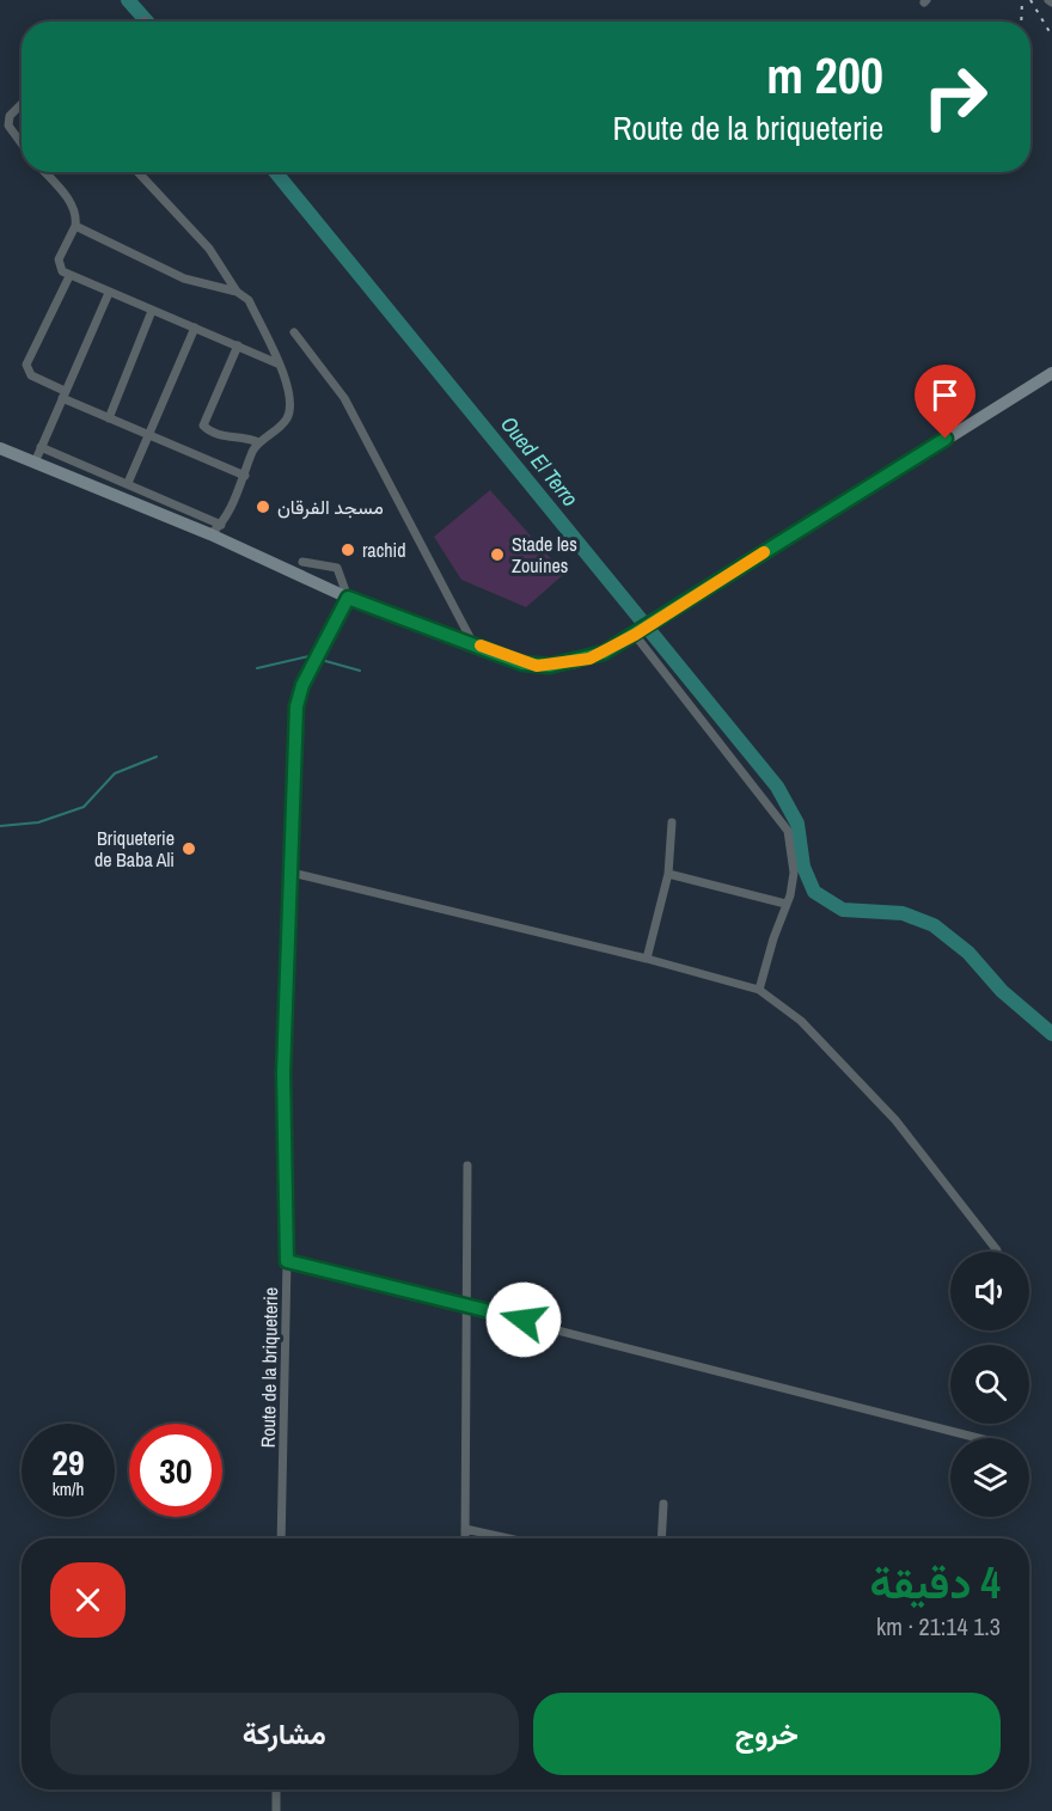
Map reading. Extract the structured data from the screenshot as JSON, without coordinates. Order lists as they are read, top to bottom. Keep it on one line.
{"streets":{"street":["Route de la briqueterie"]},"water":["Oued El Terro"],"places":["مسجد الفرقان","rachid","Stade les Zouines","Briqueterie de Baba Ali"],"page":{"turn":["200 m","Route de la briqueterie"],"speed":"29 km/h","limit":"30","heading":["4 دقيقة","1.3 km · 21:14"],"buttons":["خروج","مشاركة"]}}
